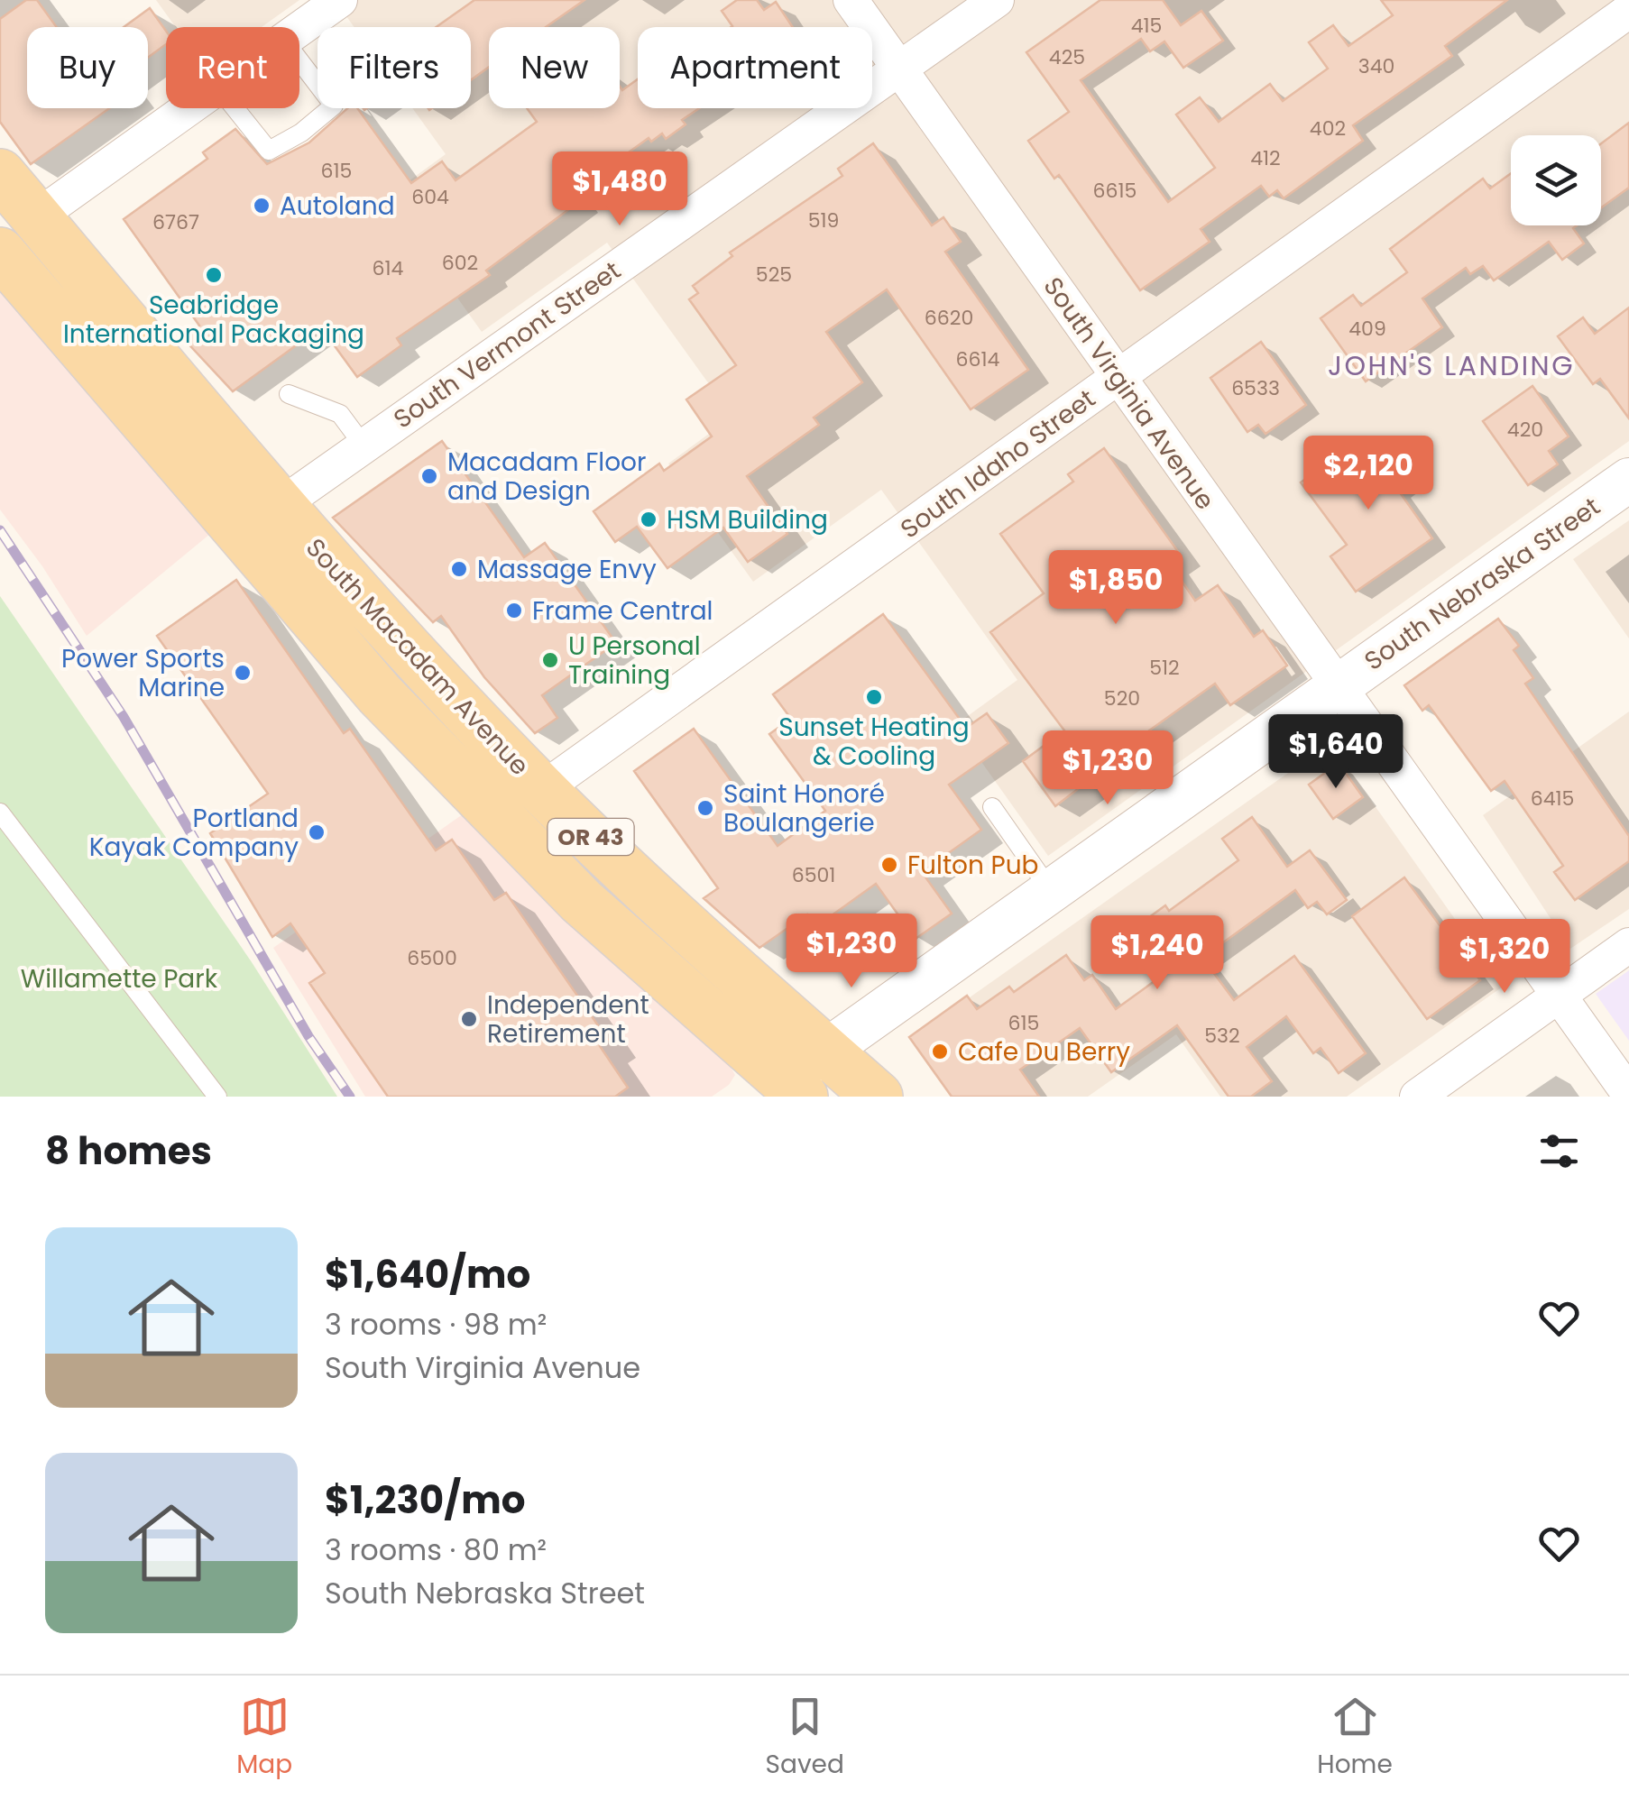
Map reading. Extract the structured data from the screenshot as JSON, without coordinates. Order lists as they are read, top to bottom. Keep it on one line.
{"streets":{"main road":["South Macadam Avenue","OR 43"],"street":["South Vermont Street","South Virginia Avenue","South Idaho Street","South Nebraska Street"]},"crossings":[["South Vermont Street","South Virginia Avenue"],["South Vermont Street","South Macadam Avenue"],["South Virginia Avenue","South Idaho Street"],["South Virginia Avenue","South Nebraska Street"],["South Idaho Street","South Macadam Avenue"],["South Nebraska Street","South Macadam Avenue"]],"districts":["JOHN'S LANDING"],"parks":["Willamette Park"],"places":["Autoland","Seabridge International Packaging","Macadam Floor and Design","HSM Building","Massage Envy","Frame Central","U Personal Training","Power Sports Marine","Sunset Heating & Cooling","Saint Honoré Boulangerie","Portland Kayak Company","Fulton Pub","Independent Retirement","Cafe Du Berry"],"house_numbers":["415","425","340","402","412","615","6615","604","519","6767","602","614","525","6620","409","6614","6533","420","512","520","6415","6501","6500","615","532"],"page":{"chip":["Buy","Rent","Filters","New","Apartment"],"price":["$1,480","$2,120","$1,850","$1,640","$1,230","$1,230","$1,240","$1,320"],"heading":"8 homes","list":[{"name":"$1,640/mo","note":"3 rooms · 98 m² · South Virginia Avenue"},{"name":"$1,230/mo","note":"3 rooms · 80 m² · South Nebraska Street"}],"tabs":["Map","Saved","Home"]}}
